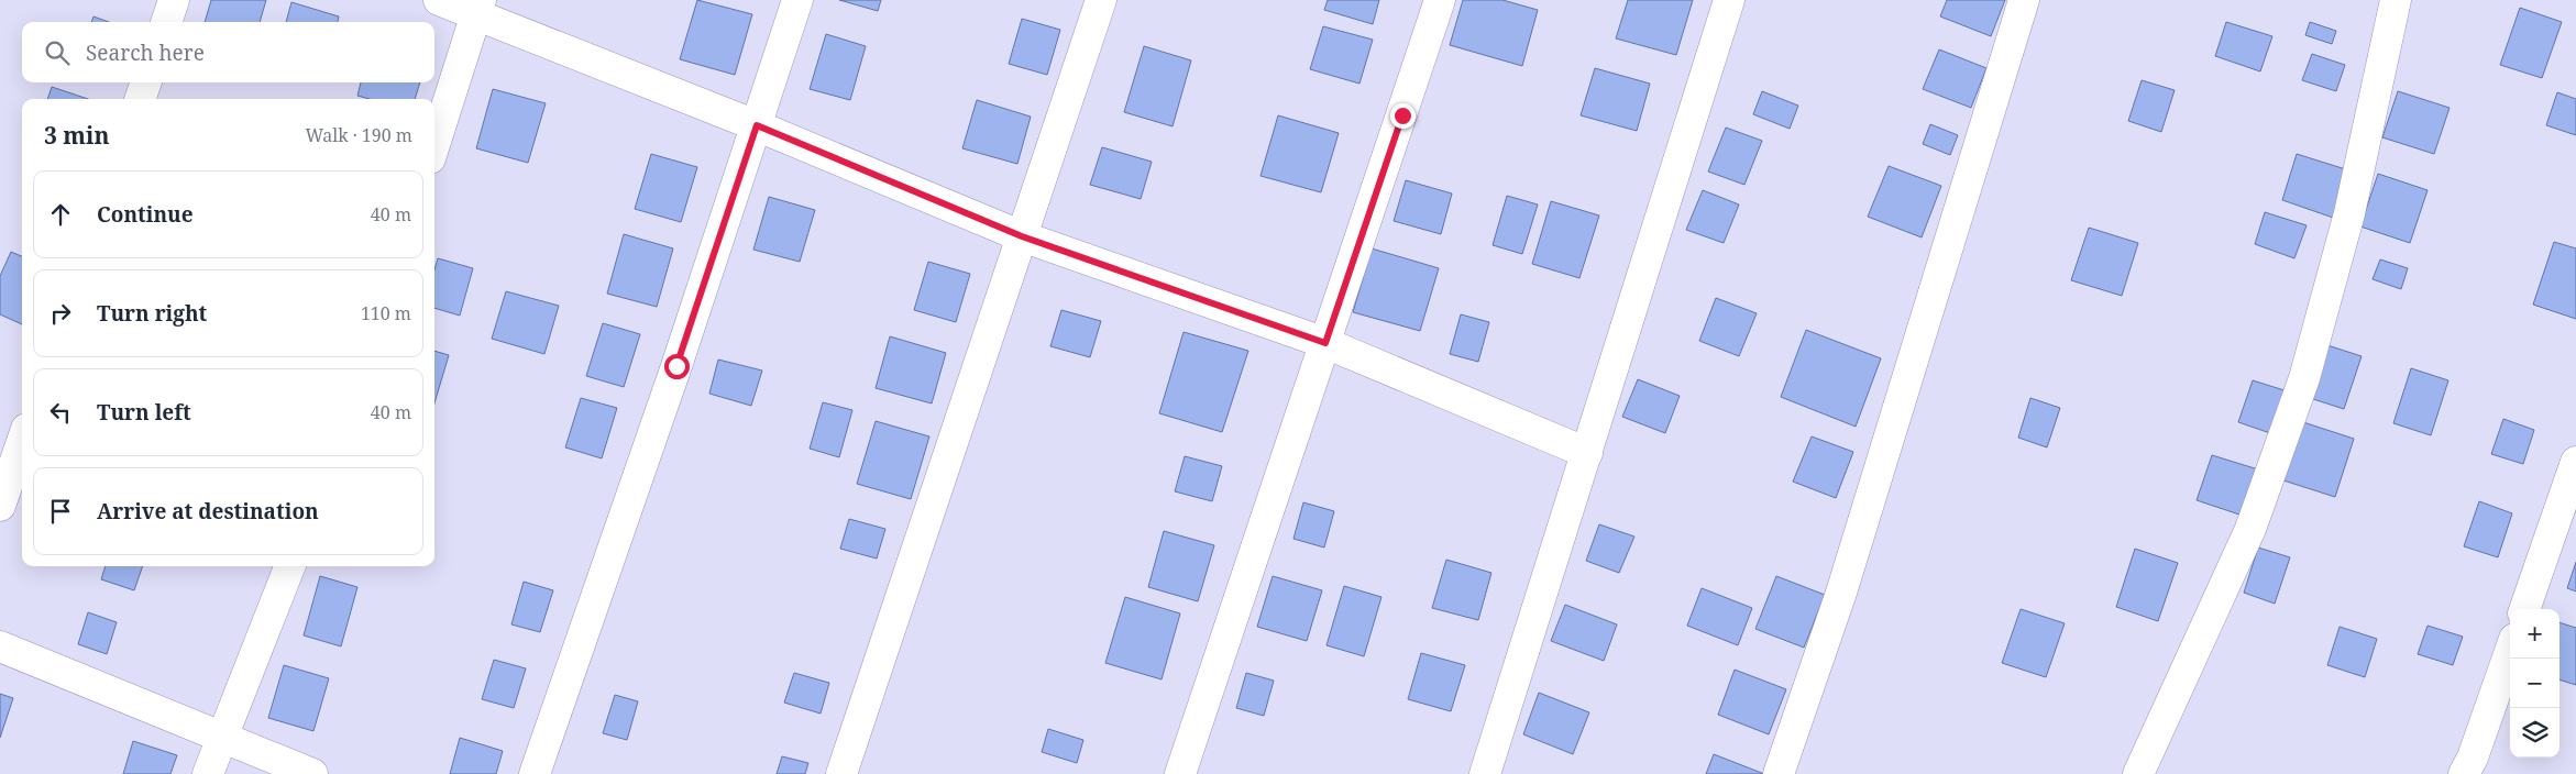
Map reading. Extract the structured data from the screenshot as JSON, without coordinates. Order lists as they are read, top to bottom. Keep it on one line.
{"page":{"search":"Search here","heading":["3 min","Walk · 190 m"],"list":[["Continue","40 m"],["Turn right","110 m"],["Turn left","40 m"],"Arrive at destination"],"map_buttons":["+","−"]}}
